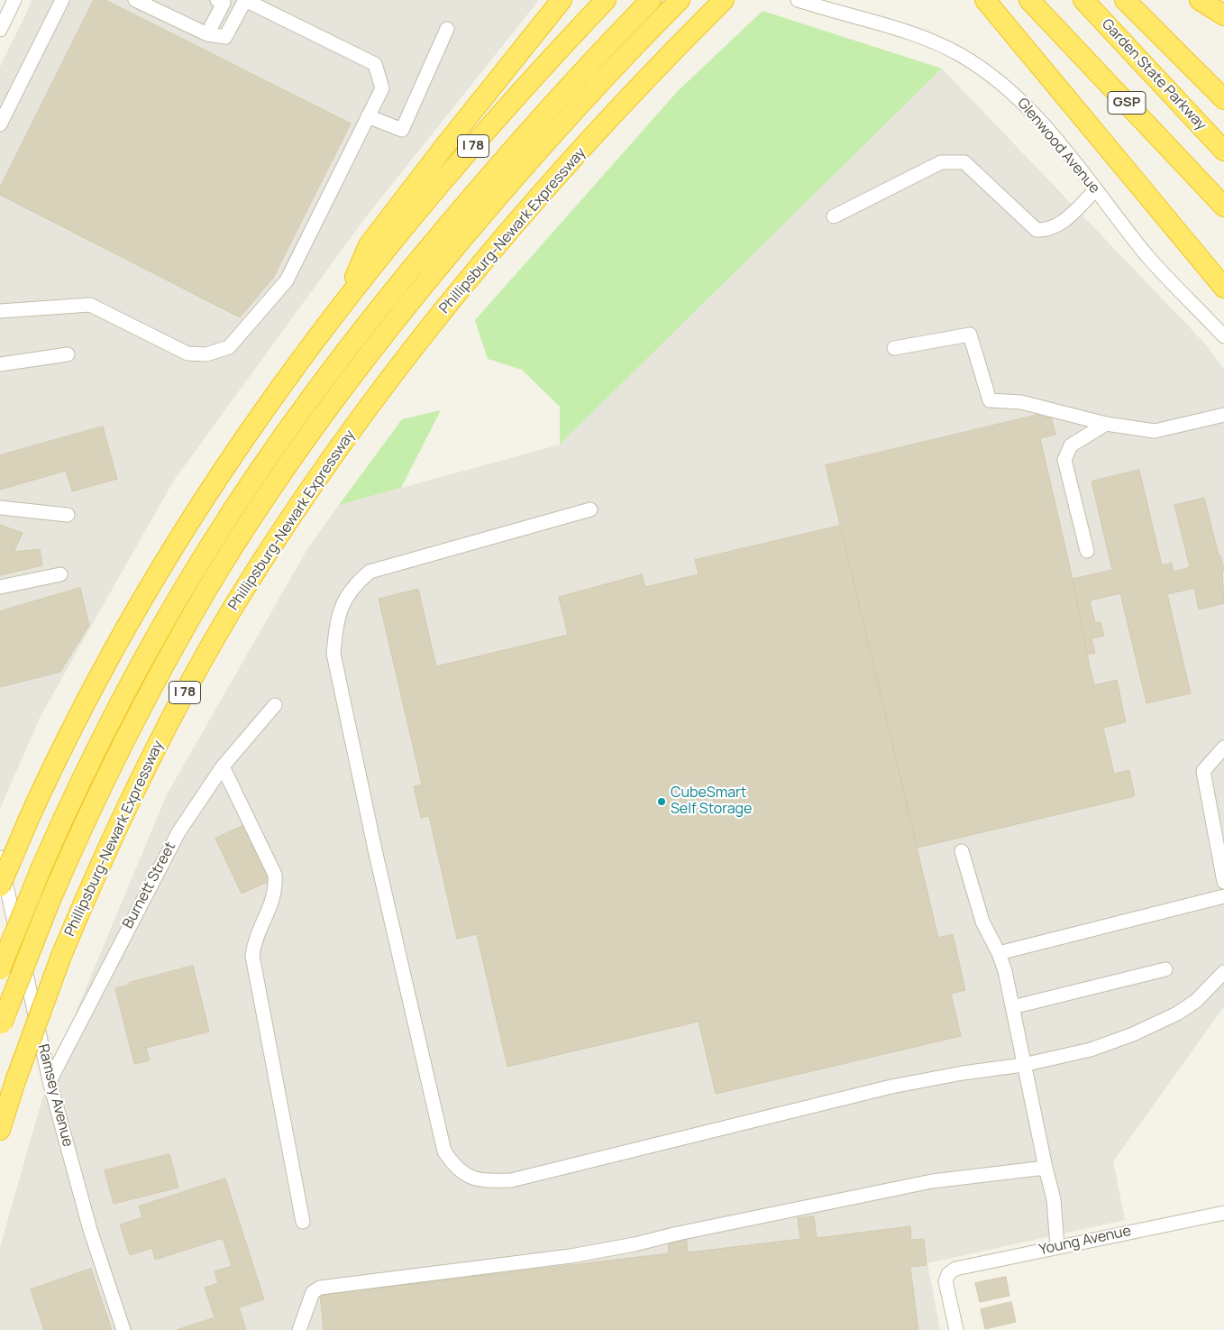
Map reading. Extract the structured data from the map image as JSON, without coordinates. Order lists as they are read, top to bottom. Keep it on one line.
{"streets":{"highway":["Garden State Parkway","GSP","I 78","Phillipsburg-Newark Expressway"],"street":["Glenwood Avenue","Burnett Street","Ramsey Avenue","Young Avenue"]},"crossings":[["Burnett Street","Ramsey Avenue"]],"places":["CubeSmart Self Storage"]}
